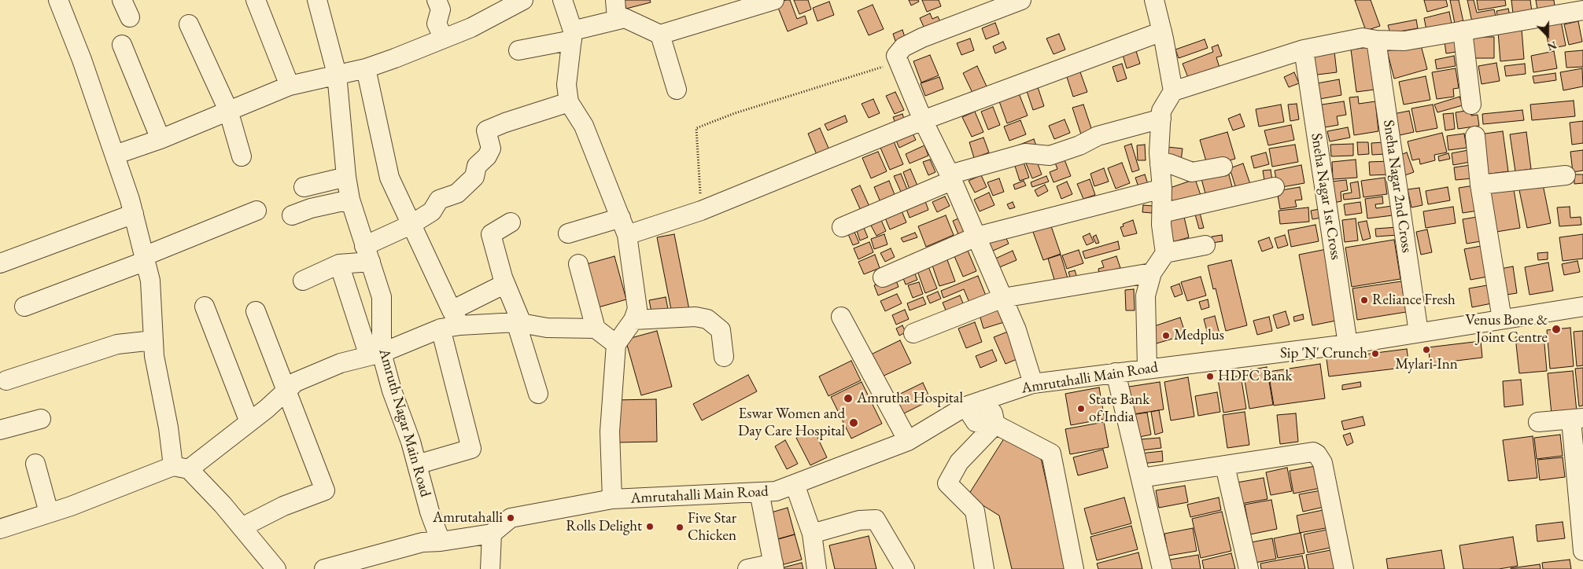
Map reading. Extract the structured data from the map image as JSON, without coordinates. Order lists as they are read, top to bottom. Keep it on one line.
{"streets":{"street":["Sneha Nagar 2nd Cross","Sneha Nagar 1st Cross","Amrutahalli Main Road","Amruth Nagar Main Road"]},"crossings":[["Sneha Nagar 2nd Cross","Amrutahalli Main Road"],["Sneha Nagar 1st Cross","Amrutahalli Main Road"]],"places":["Reliance Fresh","Venus Bone & Joint Centre","Medplus","Mylari-Inn","Sip 'N' Crunch","HDFC Bank","Amrutha Hospital","State Bank of India","Eswar Women and Day Care Hospital","Amrutahalli","Rolls Delight","Five Star Chicken"],"north":"bottom"}
